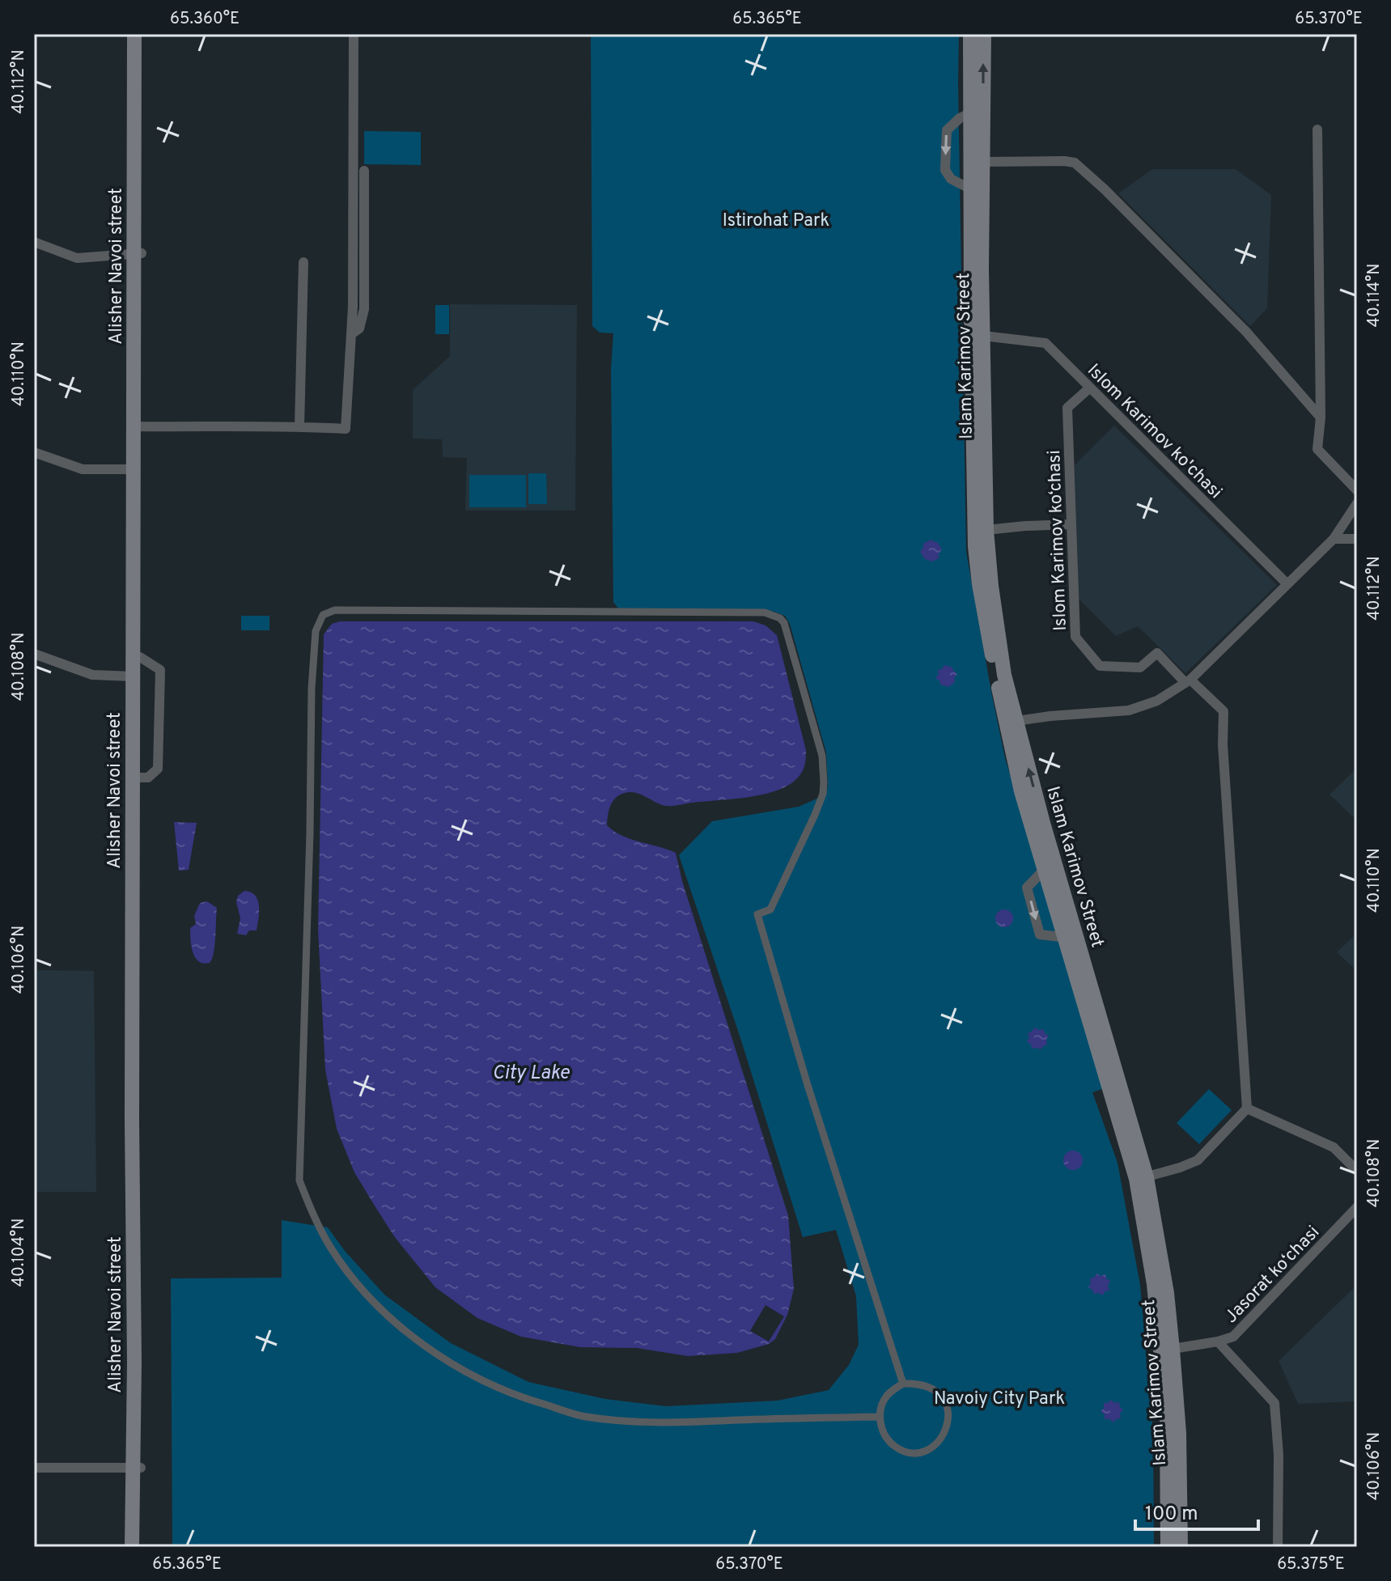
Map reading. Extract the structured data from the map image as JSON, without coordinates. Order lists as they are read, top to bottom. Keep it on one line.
{"streets":{"main road":["Alisher Navoi street","Islam Karimov Street"],"street":["Islom Karimov ko'chasi","Islom Karimov ko‘chasi","Jasorat ko‘chasi"]},"crossings":[["Islam Karimov Street","Islom Karimov ko'chasi"],["Islam Karimov Street","Jasorat ko‘chasi"],["Islom Karimov ko'chasi","Islom Karimov ko‘chasi"]],"water":["City Lake"],"parks":["Istirohat Park","Navoiy City Park"],"scale_bar":"100 m","coordinates":["65.360°E","65.365°E","65.370°E","40.112°N","40.114°N","40.110°N","40.108°N","40.106°N","40.104°N","65.375°E"]}
